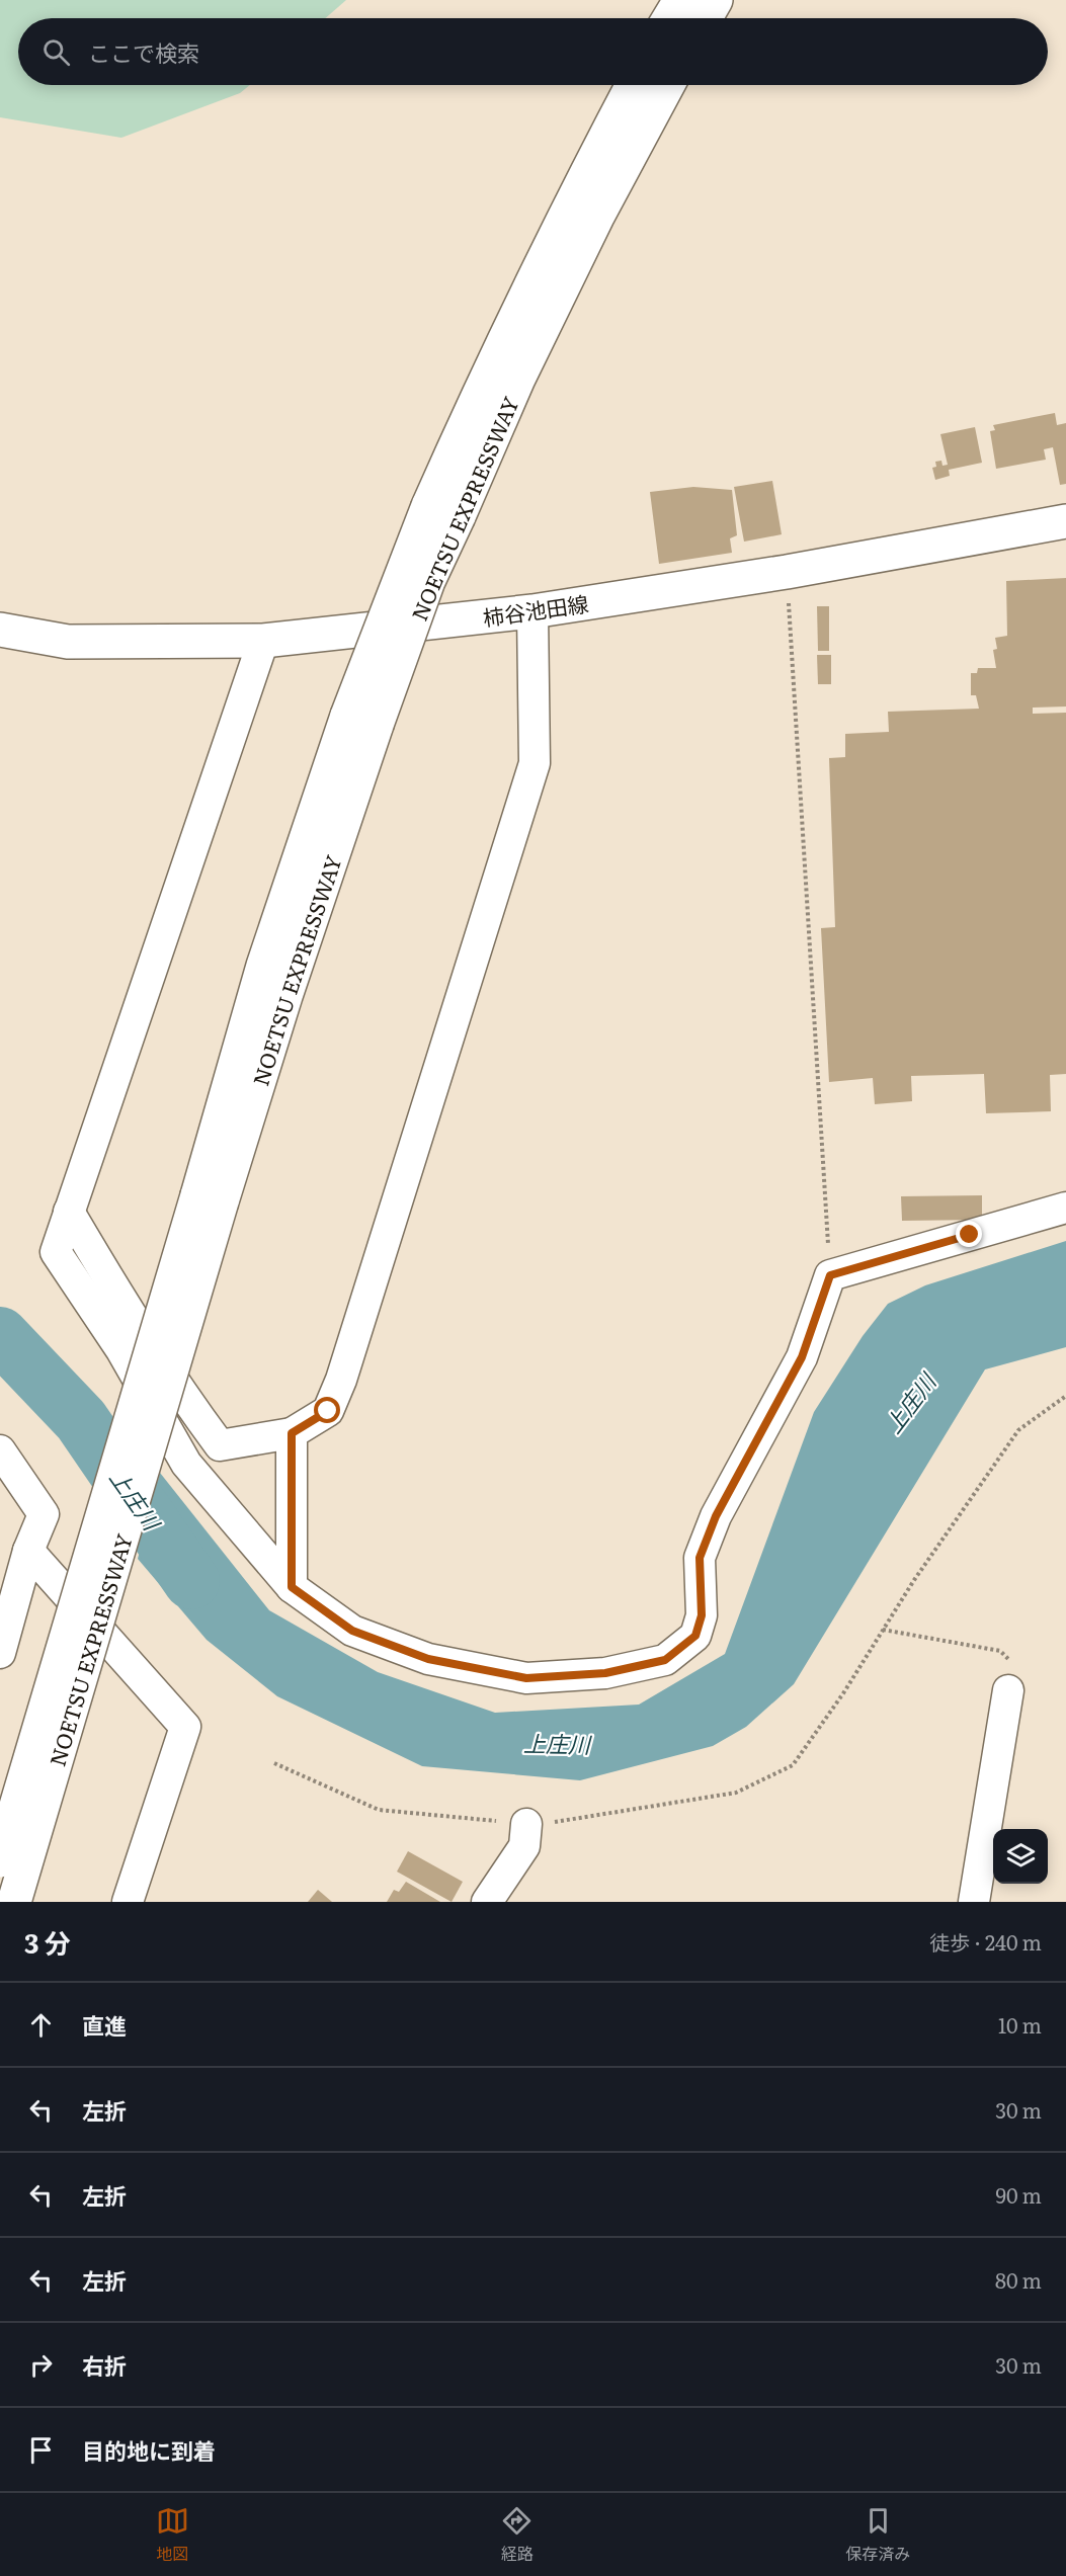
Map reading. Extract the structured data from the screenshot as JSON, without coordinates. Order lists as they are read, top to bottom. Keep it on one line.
{"streets":{"main road":["NOETSU EXPRESSWAY","柿谷池田線"]},"water":["上庄川"],"page":{"search":"ここで検索","heading":["3 分","徒歩 · 240 m"],"list":[["直進","10 m"],["左折","30 m"],["左折","90 m"],["左折","80 m"],["右折","30 m"],"目的地に到着"],"nav":["地図","経路","保存済み"]}}
